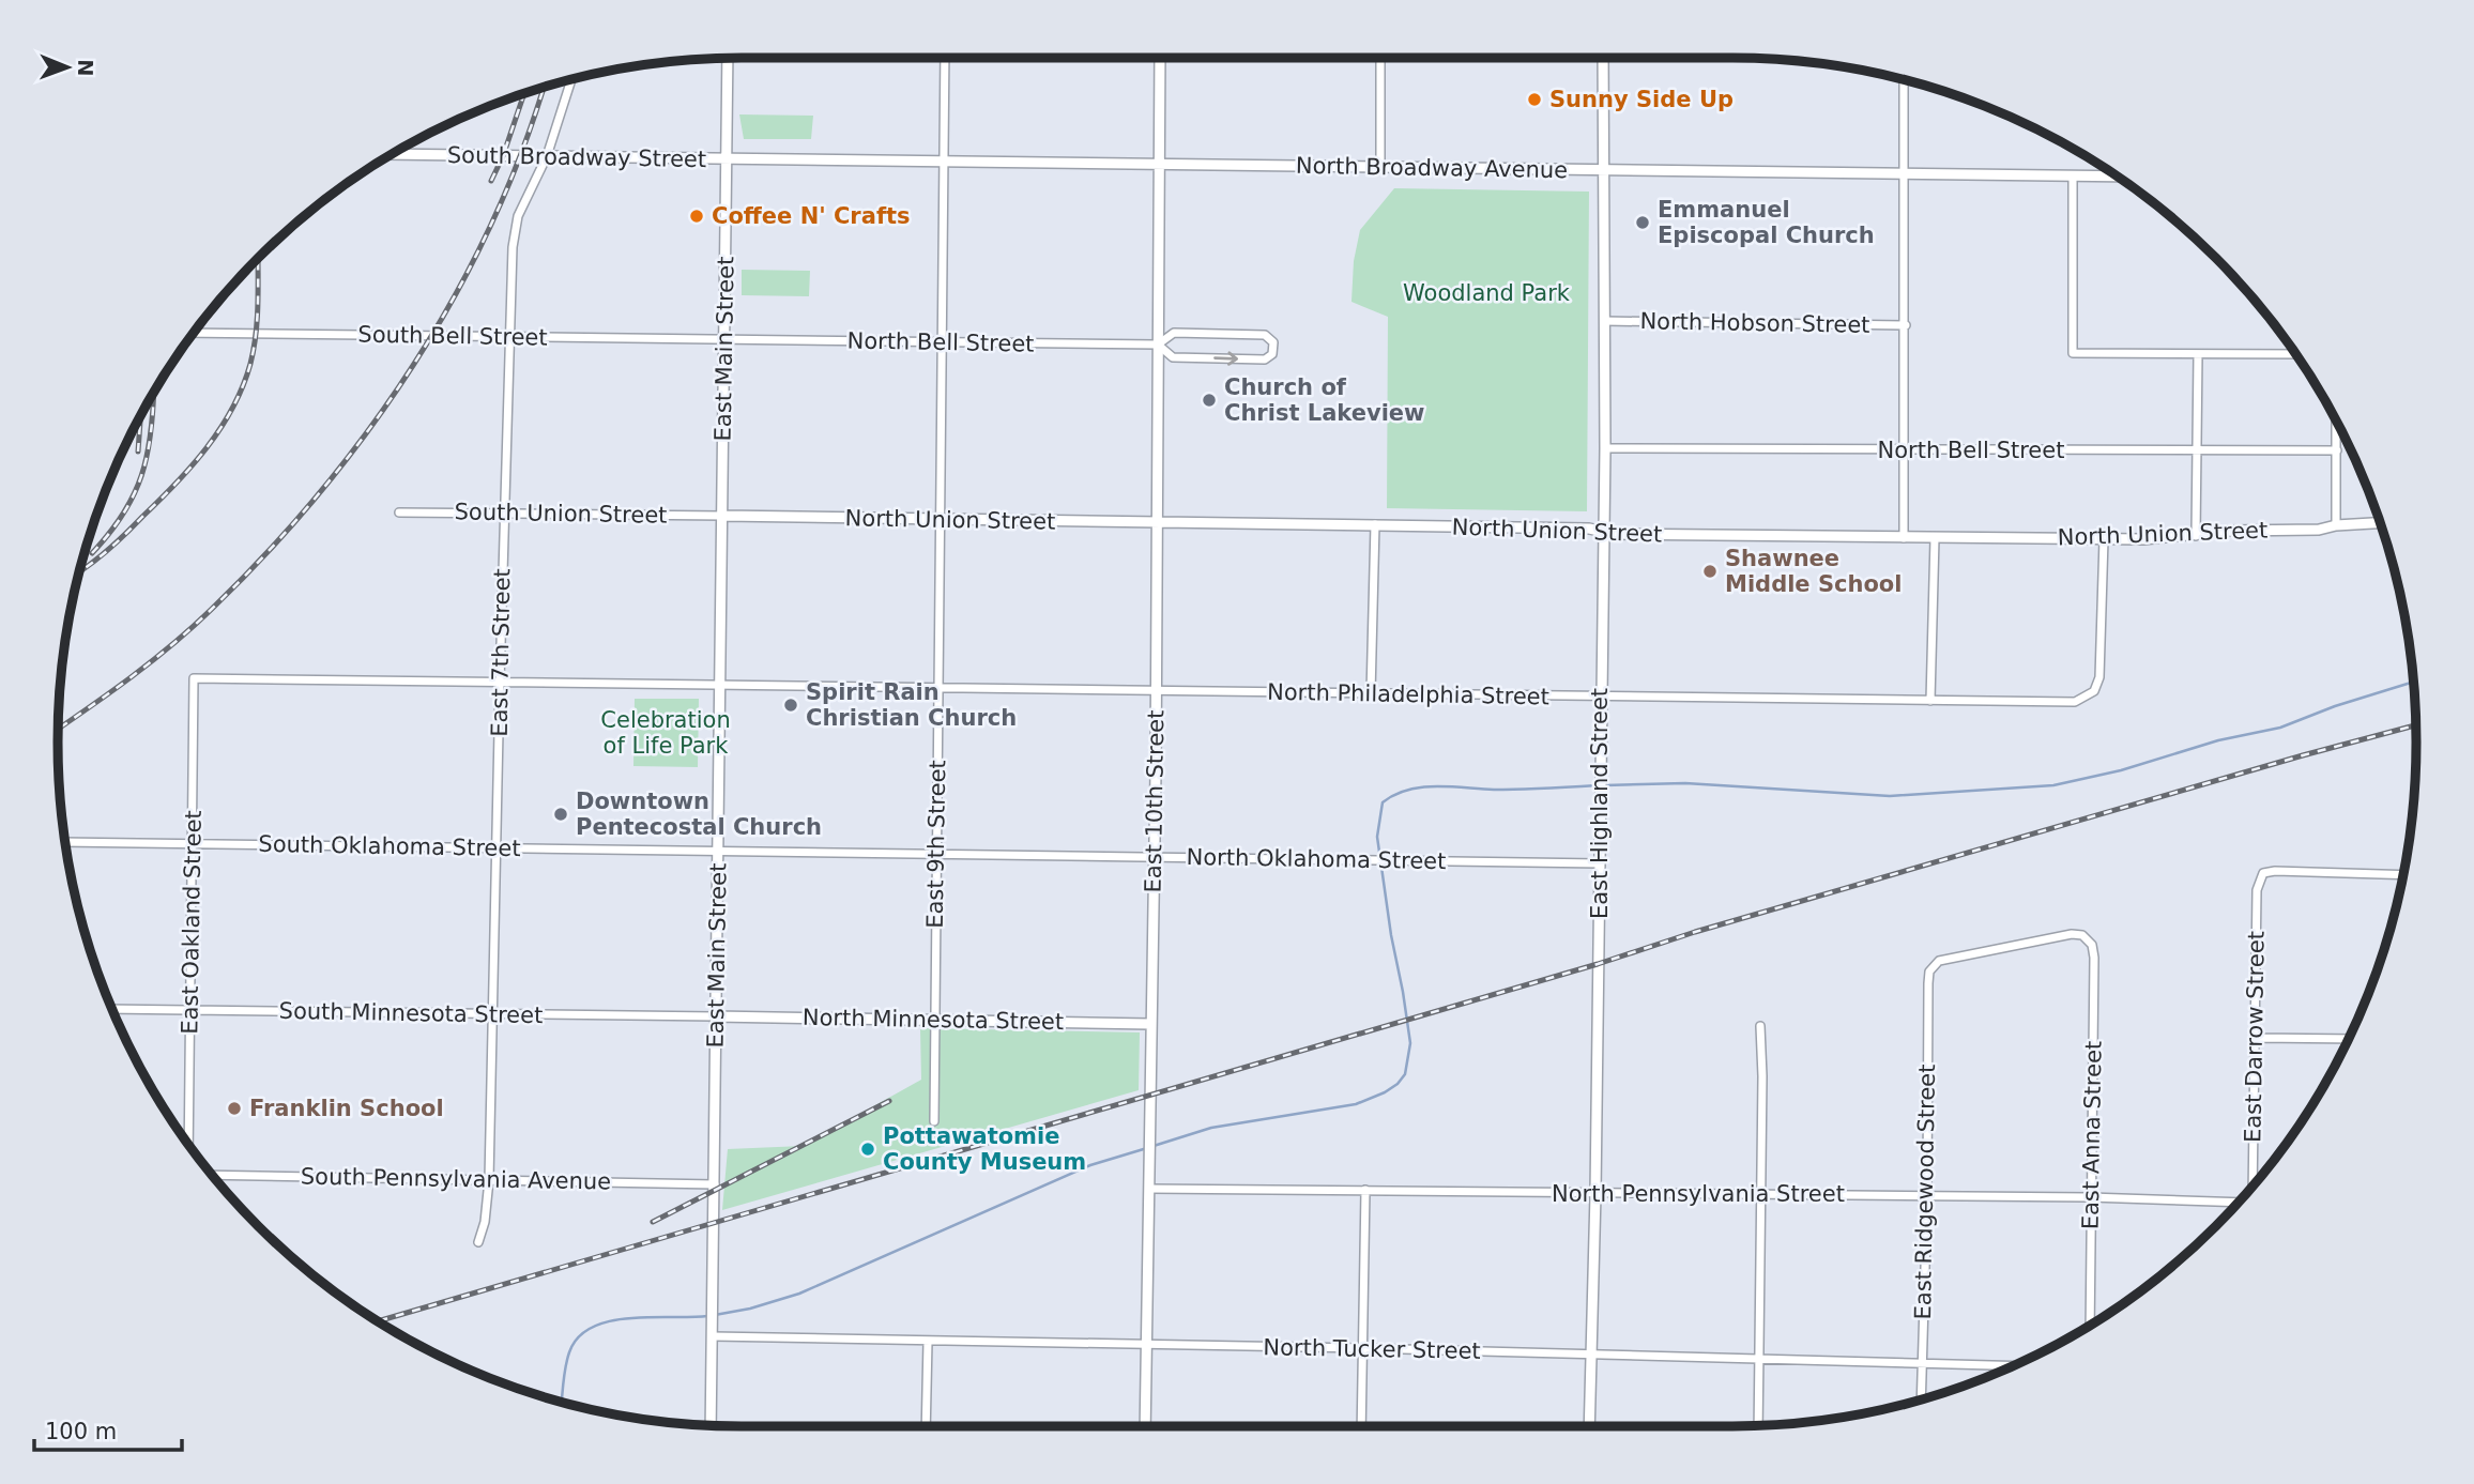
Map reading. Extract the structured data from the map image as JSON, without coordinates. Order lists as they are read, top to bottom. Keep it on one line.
{"streets":{"street":["South Broadway Street","North Broadway Avenue","North Hobson Street","South Bell Street","North Bell Street","East Main Street","South Union Street","North Union Street","East 7th Street","North Philadelphia Street","East 10th Street","East Highland Street","East 9th Street","South Oklahoma Street","North Oklahoma Street","East Oakland Street","South Minnesota Street","North Minnesota Street","East Darrow Street","East Anna Street","South Pennsylvania Avenue","East Ridgewood Street","North Pennsylvania Street","North Tucker Street"]},"crossings":[["South Broadway Street","North Broadway Avenue"],["South Broadway Street","East Main Street"],["South Broadway Street","East 7th Street"],["North Broadway Avenue","East Main Street"],["North Broadway Avenue","East 10th Street"],["North Broadway Avenue","East Highland Street"],["North Broadway Avenue","East 9th Street"],["North Hobson Street","East Highland Street"],["South Bell Street","North Bell Street"],["South Bell Street","East Main Street"],["South Bell Street","East 7th Street"],["North Bell Street","East Main Street"],["North Bell Street","East 10th Street"],["North Bell Street","East Highland Street"],["North Bell Street","East 9th Street"],["East Main Street","South Union Street"],["East Main Street","North Union Street"],["East Main Street","North Philadelphia Street"],["East Main Street","South Oklahoma Street"],["East Main Street","North Oklahoma Street"],["East Main Street","South Minnesota Street"],["East Main Street","North Minnesota Street"],["East Main Street","South Pennsylvania Avenue"],["East Main Street","North Tucker Street"],["South Union Street","North Union Street"],["South Union Street","East 7th Street"],["North Union Street","North Philadelphia Street"],["North Union Street","East 10th Street"],["North Union Street","East Highland Street"],["North Union Street","East 9th Street"],["East 7th Street","North Philadelphia Street"],["East 7th Street","South Oklahoma Street"],["East 7th Street","South Minnesota Street"],["East 7th Street","South Pennsylvania Avenue"],["North Philadelphia Street","East 10th Street"],["North Philadelphia Street","East Highland Street"],["North Philadelphia Street","East 9th Street"],["North Philadelphia Street","East Oakland Street"],["East 10th Street","North Oklahoma Street"],["East 10th Street","North Minnesota Street"],["East 10th Street","North Pennsylvania Street"],["East 10th Street","North Tucker Street"],["East Highland Street","North Oklahoma Street"],["East Highland Street","North Pennsylvania Street"],["East Highland Street","North Tucker Street"],["East 9th Street","North Oklahoma Street"],["East 9th Street","North Minnesota Street"],["South Oklahoma Street","North Oklahoma Street"],["South Oklahoma Street","East Oakland Street"],["East Oakland Street","South Minnesota Street"],["South Minnesota Street","North Minnesota Street"],["East Anna Street","East Ridgewood Street"],["East Anna Street","North Pennsylvania Street"],["East Ridgewood Street","North Pennsylvania Street"],["East Ridgewood Street","North Tucker Street"]],"parks":["Woodland Park","Celebration of Life Park"],"places":["Sunny Side Up","Coffee N' Crafts","Emmanuel Episcopal Church","Church of Christ Lakeview","Shawnee Middle School","Spirit Rain Christian Church","Downtown Pentecostal Church","Franklin School","Pottawatomie County Museum"],"scale_bar":"100 m","north":"right"}
